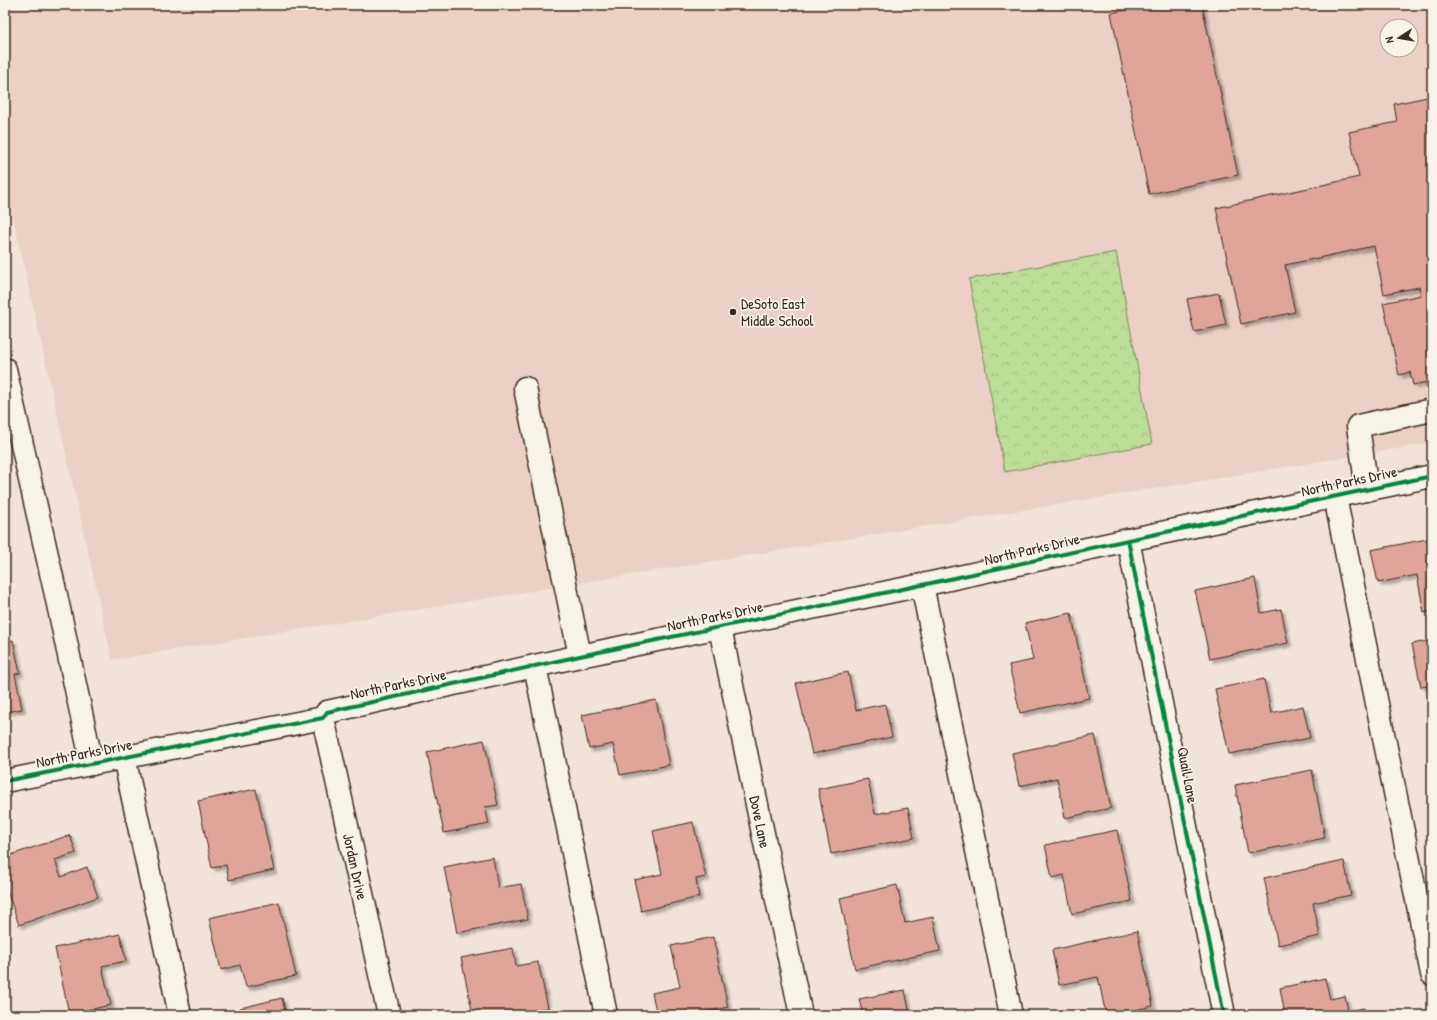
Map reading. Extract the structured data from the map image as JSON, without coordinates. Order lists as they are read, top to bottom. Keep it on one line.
{"streets":{"street":["North Parks Drive","Quail Lane","Dove Lane","Jordan Drive"]},"crossings":[["North Parks Drive","Quail Lane"],["North Parks Drive","Dove Lane"],["North Parks Drive","Jordan Drive"]],"places":["DeSoto East Middle School"],"north":"left"}
